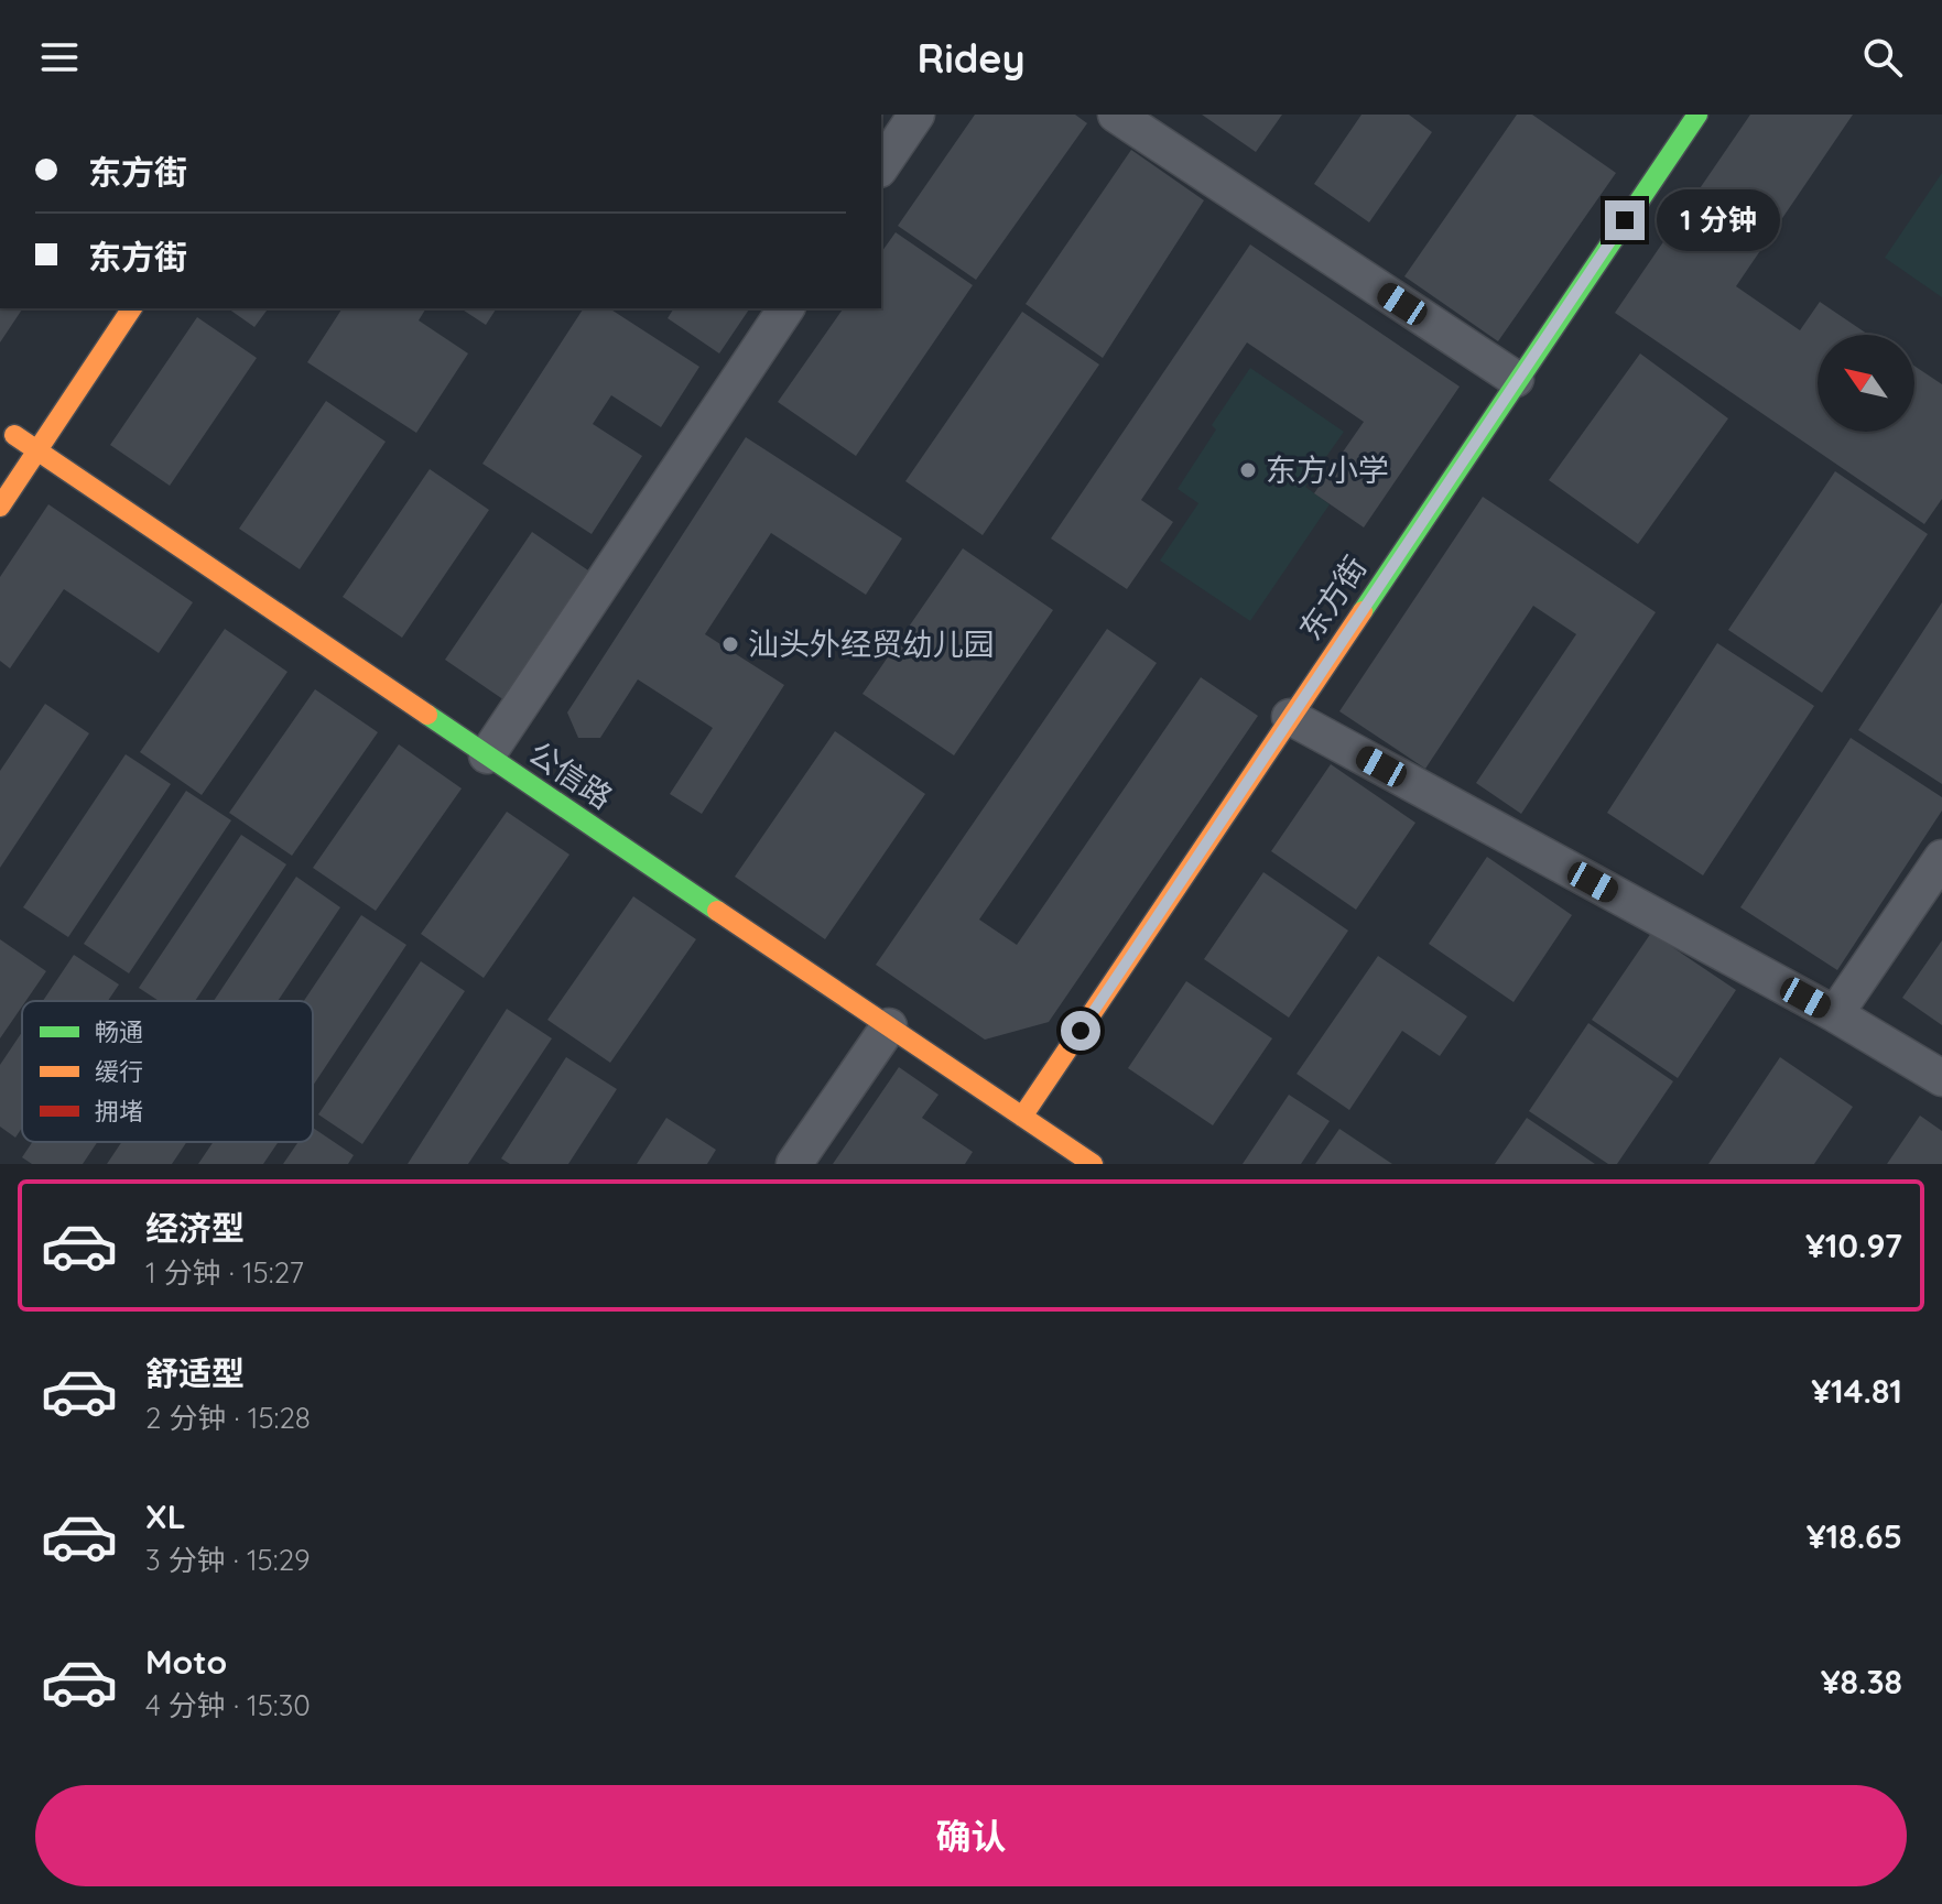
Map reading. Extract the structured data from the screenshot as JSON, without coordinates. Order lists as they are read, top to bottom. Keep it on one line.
{"streets":{"street":["东方街","公信路"]},"crossings":[["东方街","公信路"]],"places":["东方小学","汕头外经贸幼儿园"],"legend":["畅通","缓行","拥堵"],"north":"top left","page":{"header":"Ridey","banner":["东方街","东方街"],"bubble":"1 分钟","list":[{"name":"经济型","note":"1 分钟 · 15:27","value":"¥10.97"},{"name":"舒适型","note":"2 分钟 · 15:28","value":"¥14.81"},{"name":"XL","note":"3 分钟 · 15:29","value":"¥18.65"},{"name":"Moto","note":"4 分钟 · 15:30","value":"¥8.38"}],"buttons":"确认"}}
